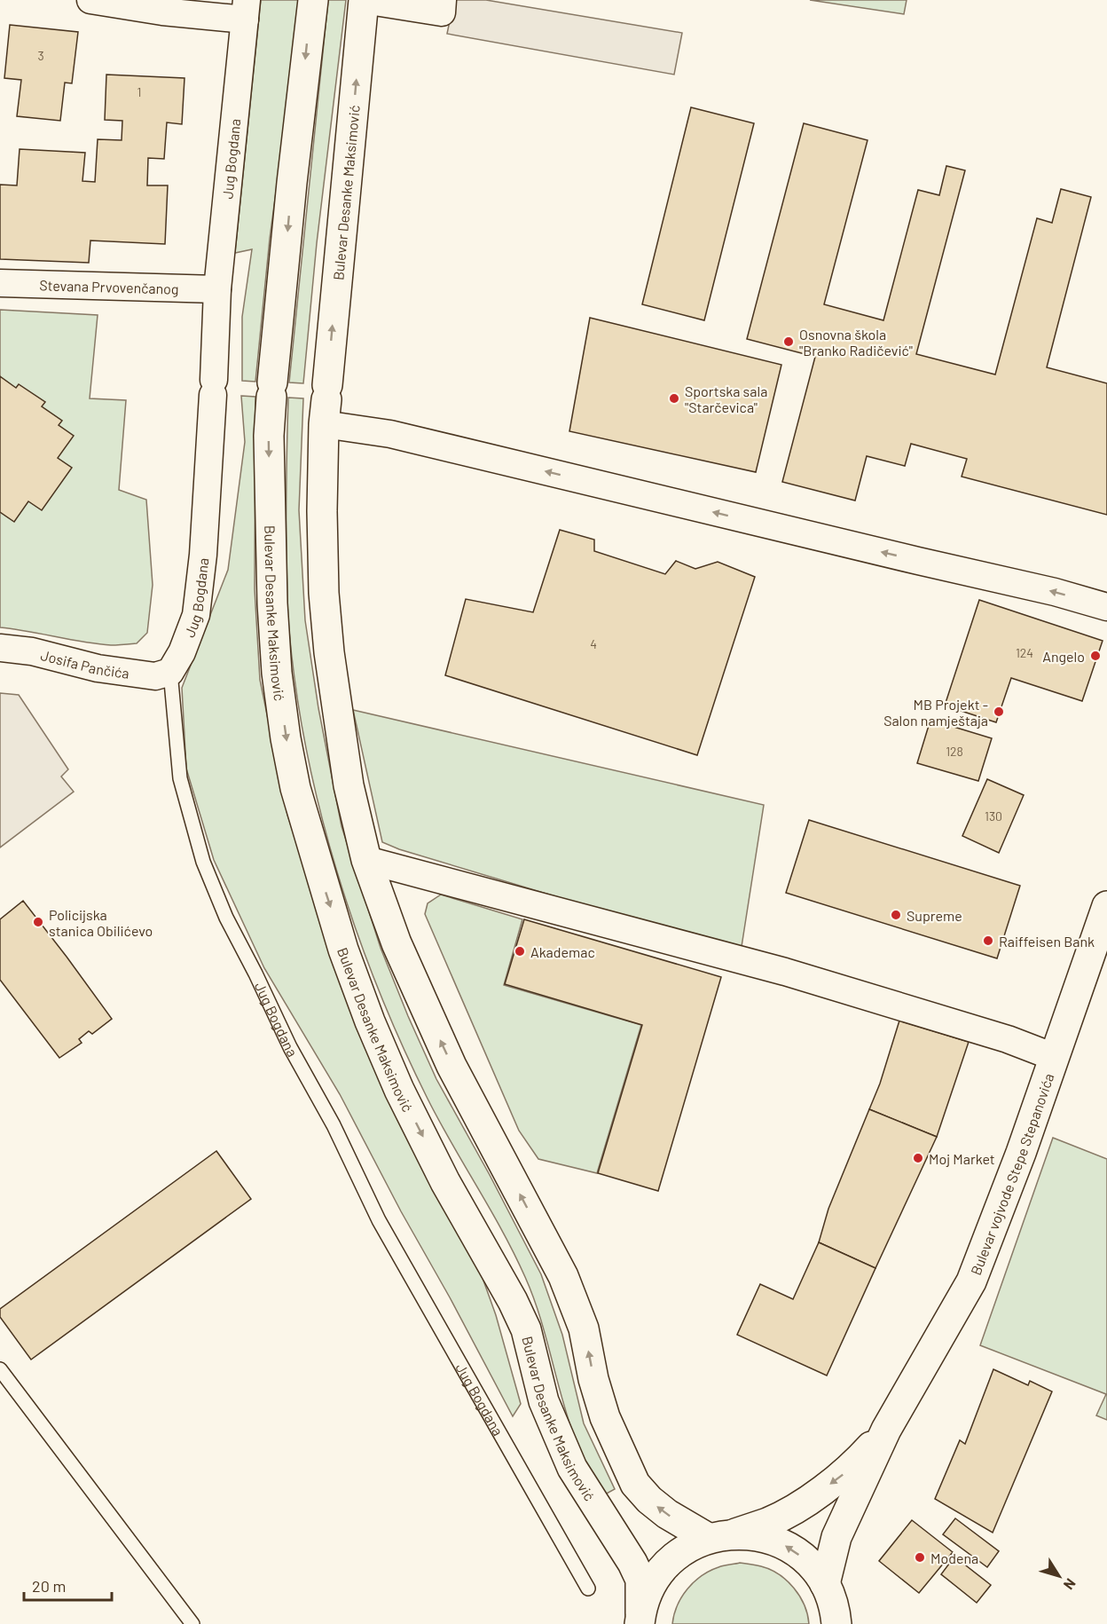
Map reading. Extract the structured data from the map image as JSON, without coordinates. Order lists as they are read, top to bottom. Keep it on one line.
{"streets":{"main road":["Bulevar Desanke Maksimović","Bulevar vojvode Stepe Stepanovića"],"street":["Jug Bogdana","Stevana Prvovenčanog","Josifa Pančića"]},"crossings":[["Jug Bogdana","Stevana Prvovenčanog"],["Jug Bogdana","Josifa Pančića"]],"places":["Osnovna škola \"Branko Radičević\"","Sportska sala \"Starčevica\"","Angelo","MB Projekt - Salon namještaja","Supreme","Policijska stanica Obilićevo","Raiffeisen Bank","Akademac","Moj Market","Modena"],"house_numbers":["3","1","4","124","128","130"],"scale_bar":"20 m","north":"bottom right"}
